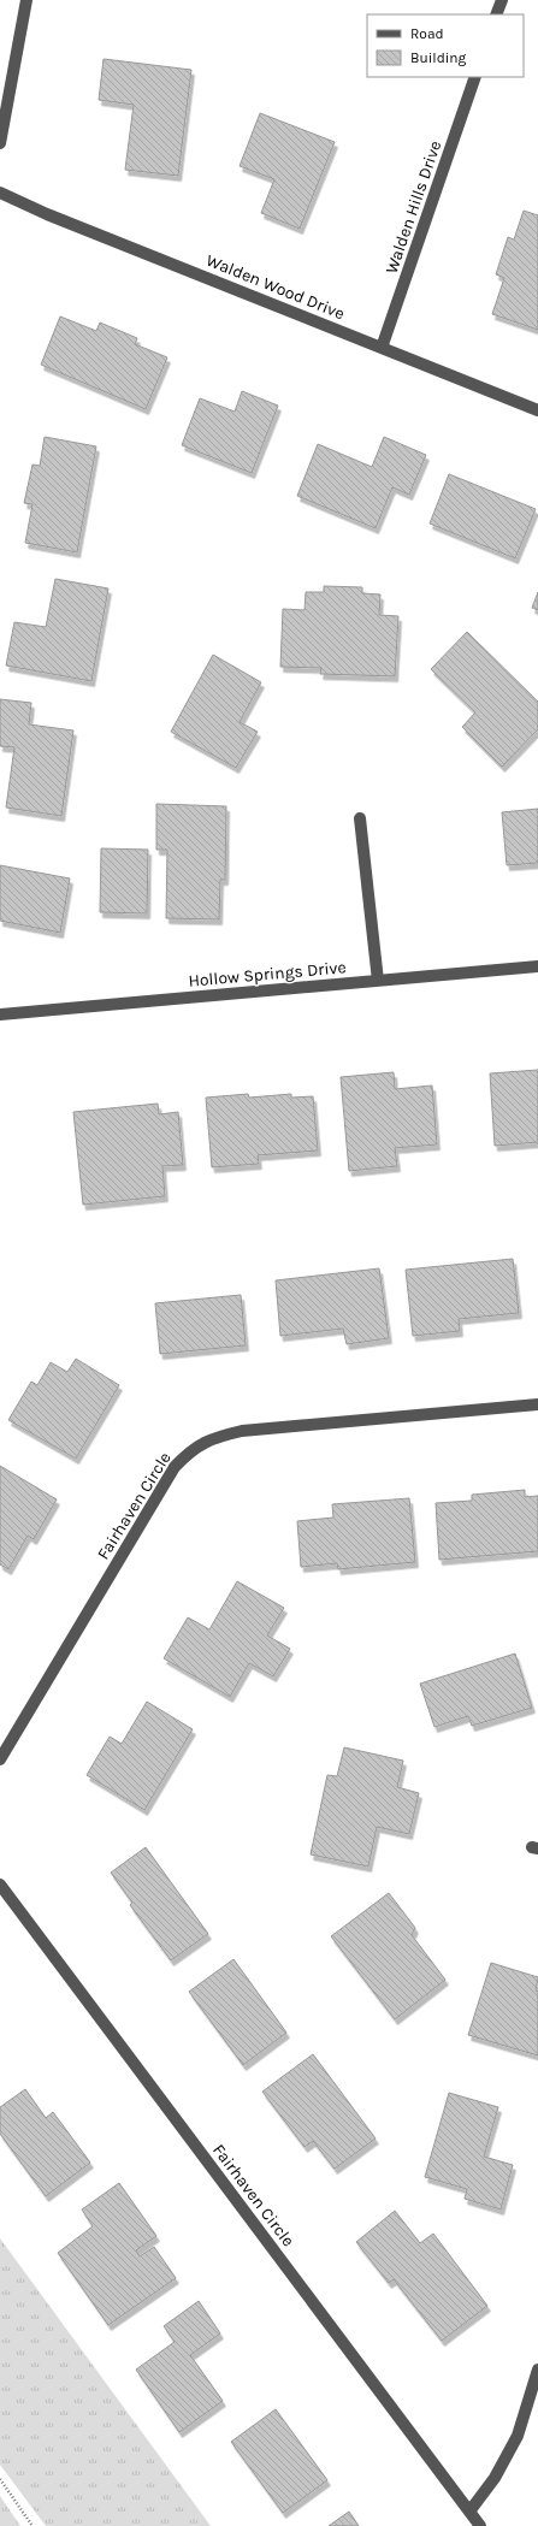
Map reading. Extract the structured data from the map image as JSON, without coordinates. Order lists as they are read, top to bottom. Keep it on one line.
{"streets":{"street":["Walden Hills Drive","Walden Wood Drive","Hollow Springs Drive","Fairhaven Circle"]},"crossings":[["Walden Hills Drive","Walden Wood Drive"]],"legend":["Road","Building"]}
